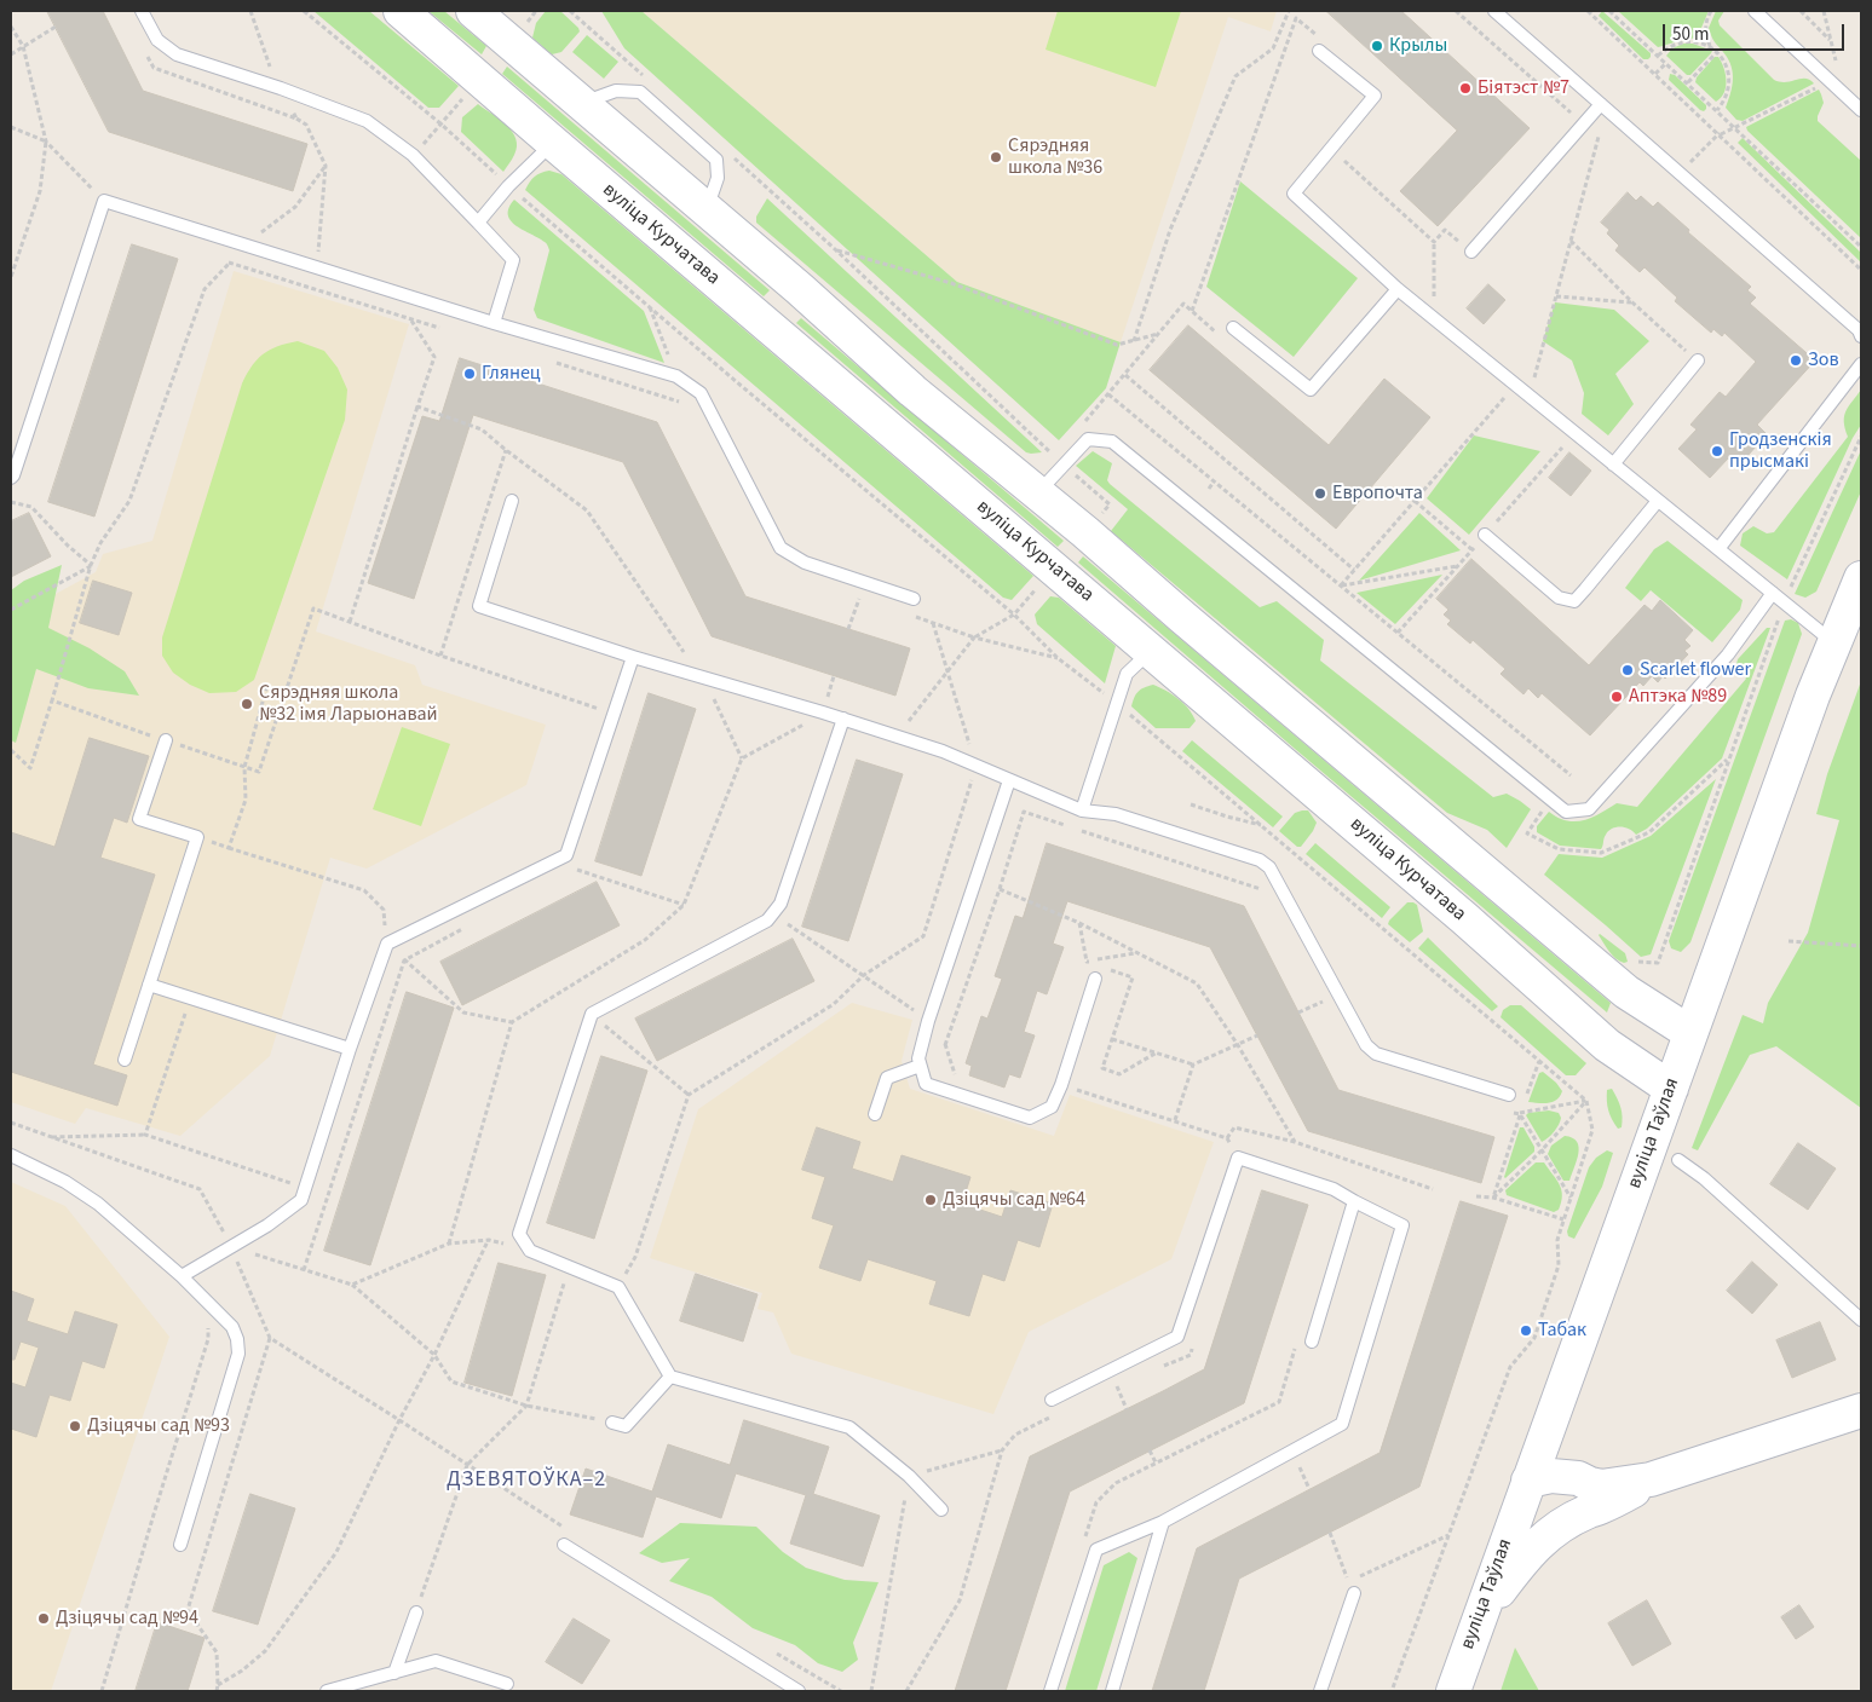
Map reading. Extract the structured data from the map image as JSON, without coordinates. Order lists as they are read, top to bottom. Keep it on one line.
{"streets":{"main road":["вуліца Курчатава","вуліца Таўлая"]},"crossings":[["вуліца Курчатава","вуліца Таўлая"]],"districts":["ДЗЕВЯТОЎКА–2"],"places":["Крылы","Біятэст №7","Сярэдняя школа №36","Зов","Глянец","Гродзенскія прысмакі","Европочта","Scarlet flower","Аптэка №89","Сярэдняя школа №32 імя Ларыонавай","Дзіцячы сад №64","Табак","Дзіцячы сад №93","Дзіцячы сад №94"],"scale_bar":"50 m"}
